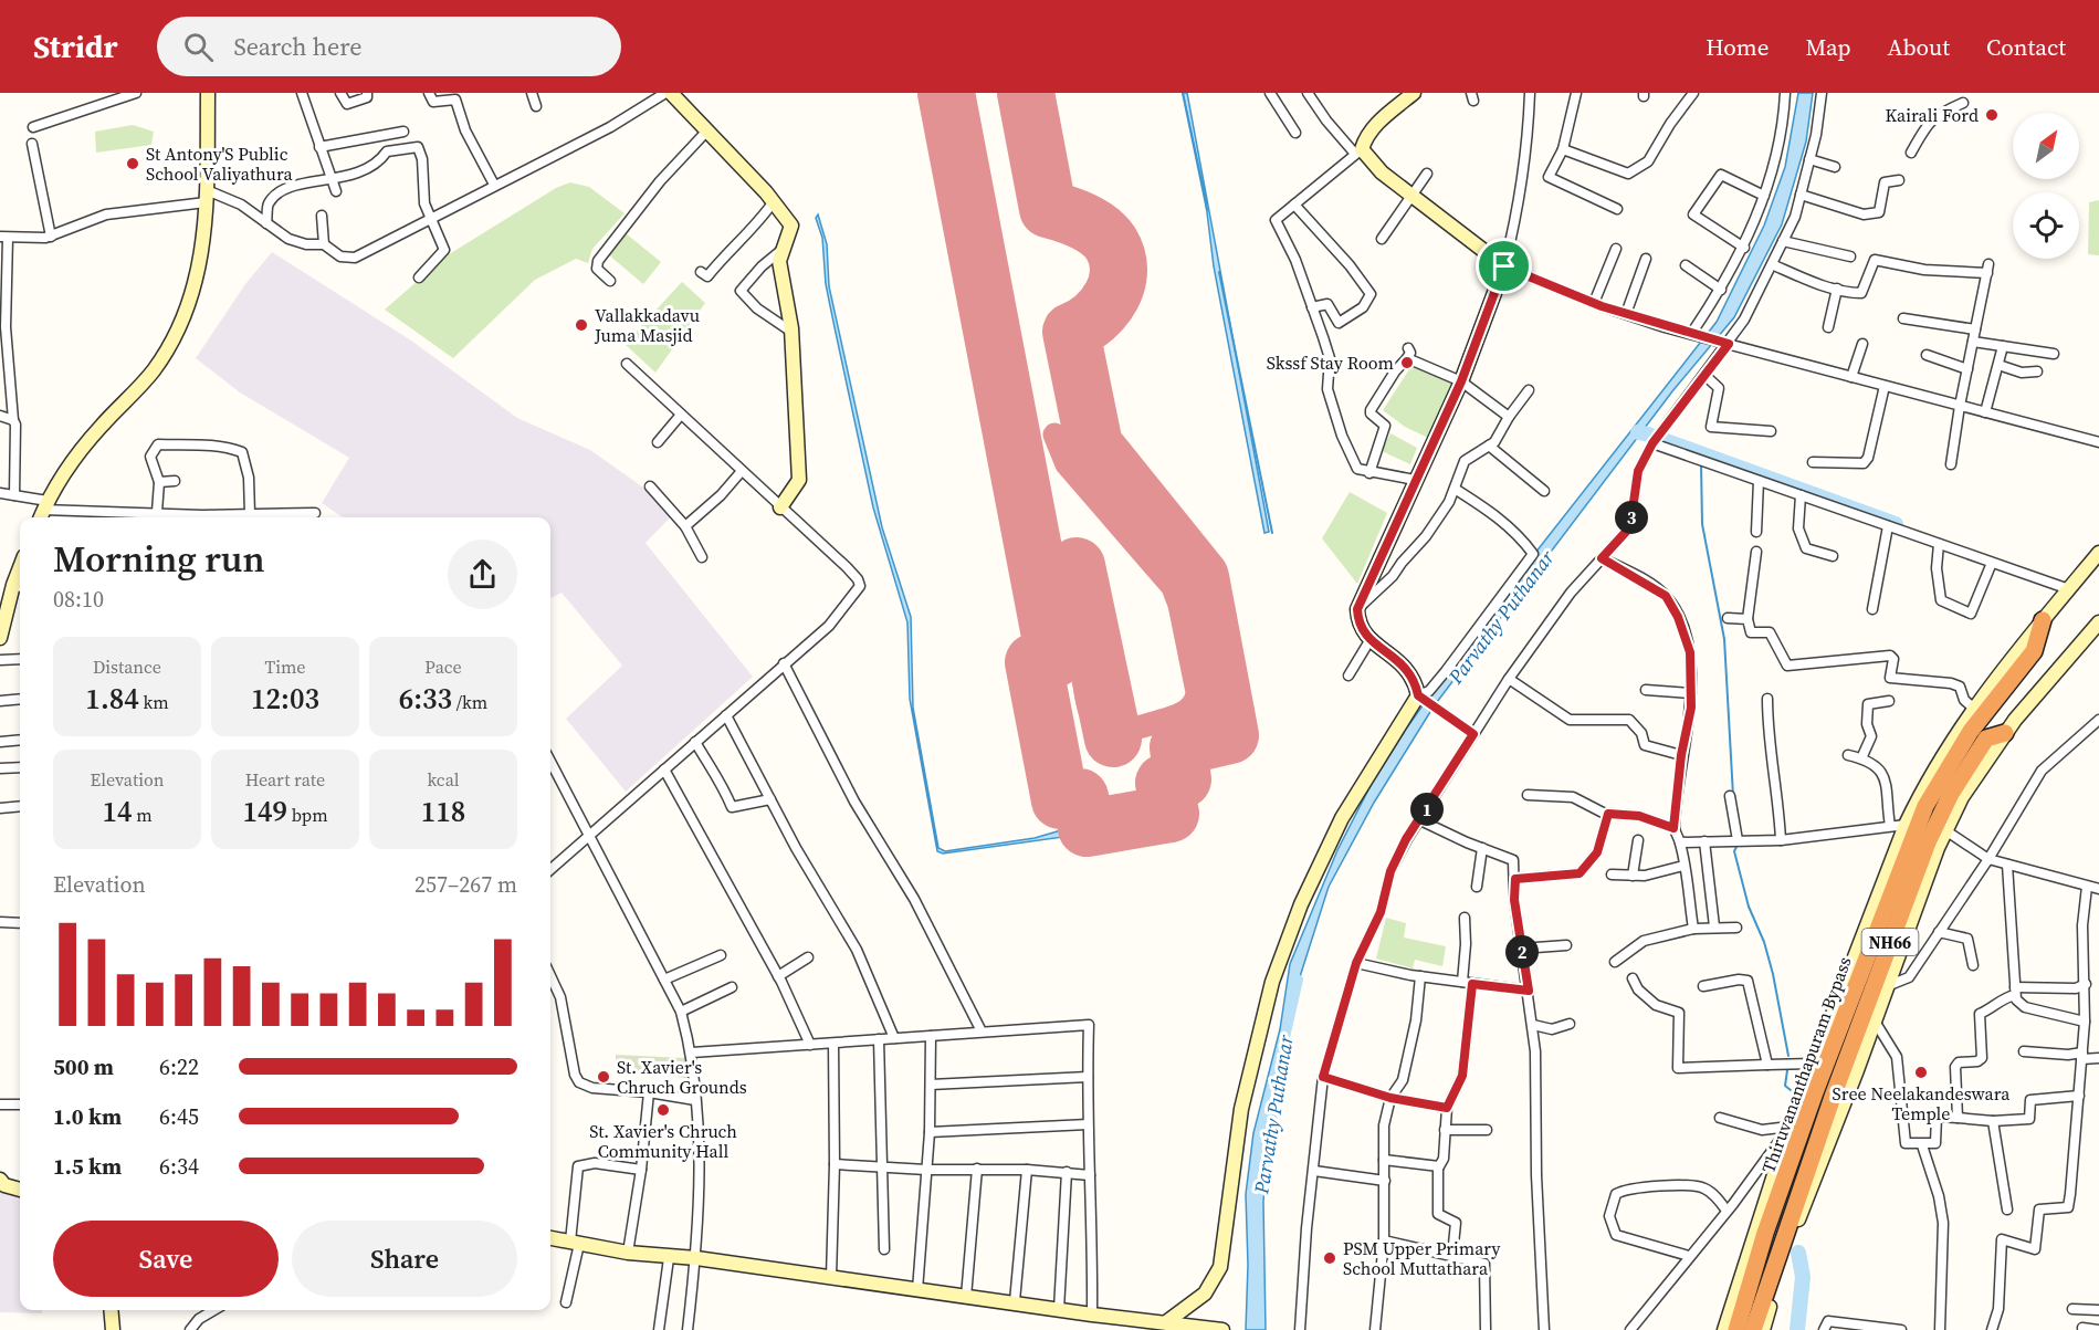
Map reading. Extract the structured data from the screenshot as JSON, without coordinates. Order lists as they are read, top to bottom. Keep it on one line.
{"streets":{"highway":["NH66","Thiruvananthapuram Bypass"]},"water":["Parvathy Puthanar"],"places":["Kairali Ford","St Antony'S Public School Valiyathura","Vallakkadavu Juma Masjid","Skssf Stay Room","Sree Neelakandeswara Temple","St. Xavier's Chruch Grounds","St. Xavier's Chruch Community Hall","PSM Upper Primary School Muttathara"],"north":"top right","page":{"header":"Stridr","search":"Search here","nav":["Home","Map","About","Contact"],"pins":["3","1","2"],"heading":["Morning run","08:10"],"stats":[["Distance","1.84 km"],["Time","12:03"],["Pace","6:33 /km"],["Elevation","14 m"],["Heart rate","149 bpm"],["kcal","118"]],"chart":["Elevation","257–267 m"],"list":[{"name":"500 m","note":"6:22"},{"name":"1.0 km","note":"6:45"},{"name":"1.5 km","note":"6:34"}],"buttons":["Save","Share"]}}
